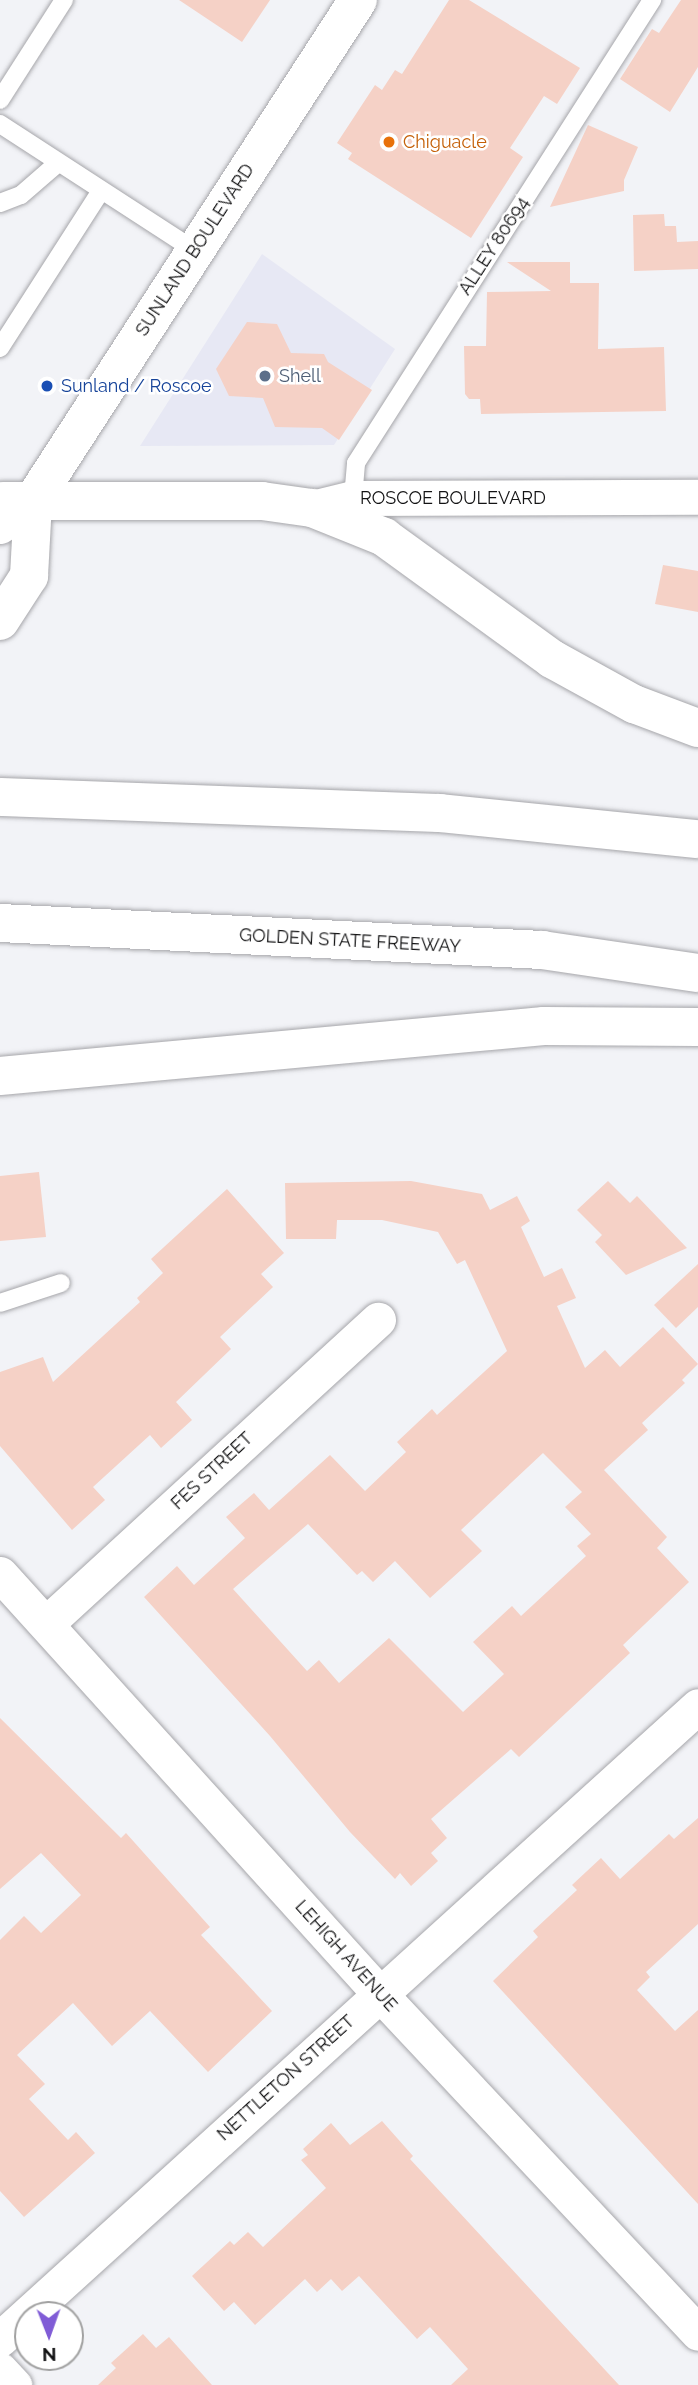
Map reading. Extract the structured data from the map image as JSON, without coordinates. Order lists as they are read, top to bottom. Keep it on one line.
{"streets":{"main road":["SUNLAND BOULEVARD","ROSCOE BOULEVARD","GOLDEN STATE FREEWAY"],"street":["FES STREET","LEHIGH AVENUE","NETTLETON STREET"],"lane":["ALLEY 80694"]},"crossings":[["ALLEY 80694","ROSCOE BOULEVARD"],["SUNLAND BOULEVARD","ROSCOE BOULEVARD"],["FES STREET","LEHIGH AVENUE"],["LEHIGH AVENUE","NETTLETON STREET"]],"places":["Chiguacle","Shell","Sunland / Roscoe"],"north":"bottom"}
